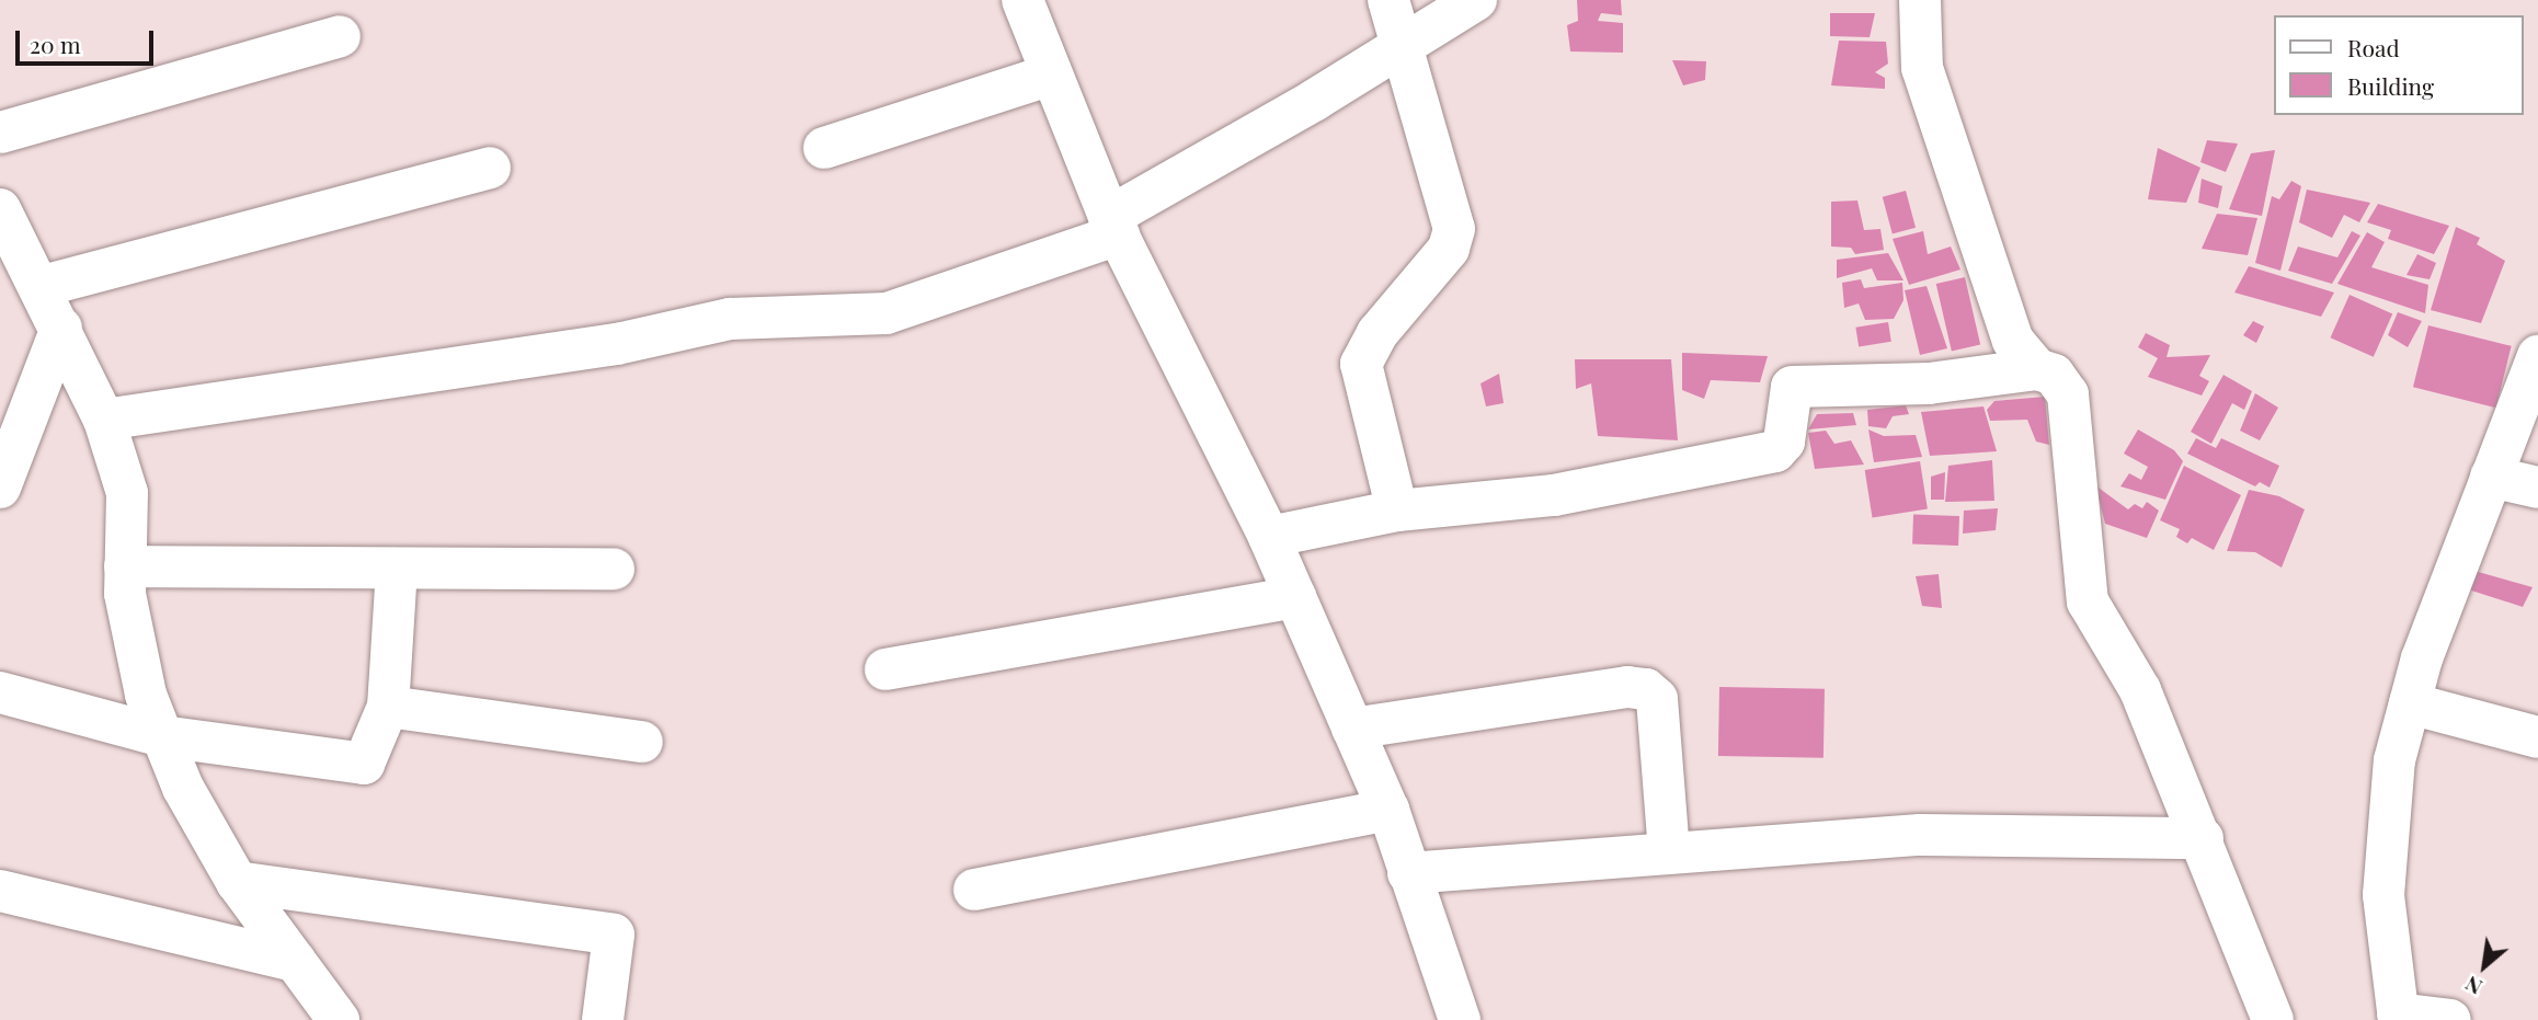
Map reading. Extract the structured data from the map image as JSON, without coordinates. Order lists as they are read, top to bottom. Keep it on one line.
{"legend":["Road","Building"],"scale_bar":"20 m","north":"bottom left"}
